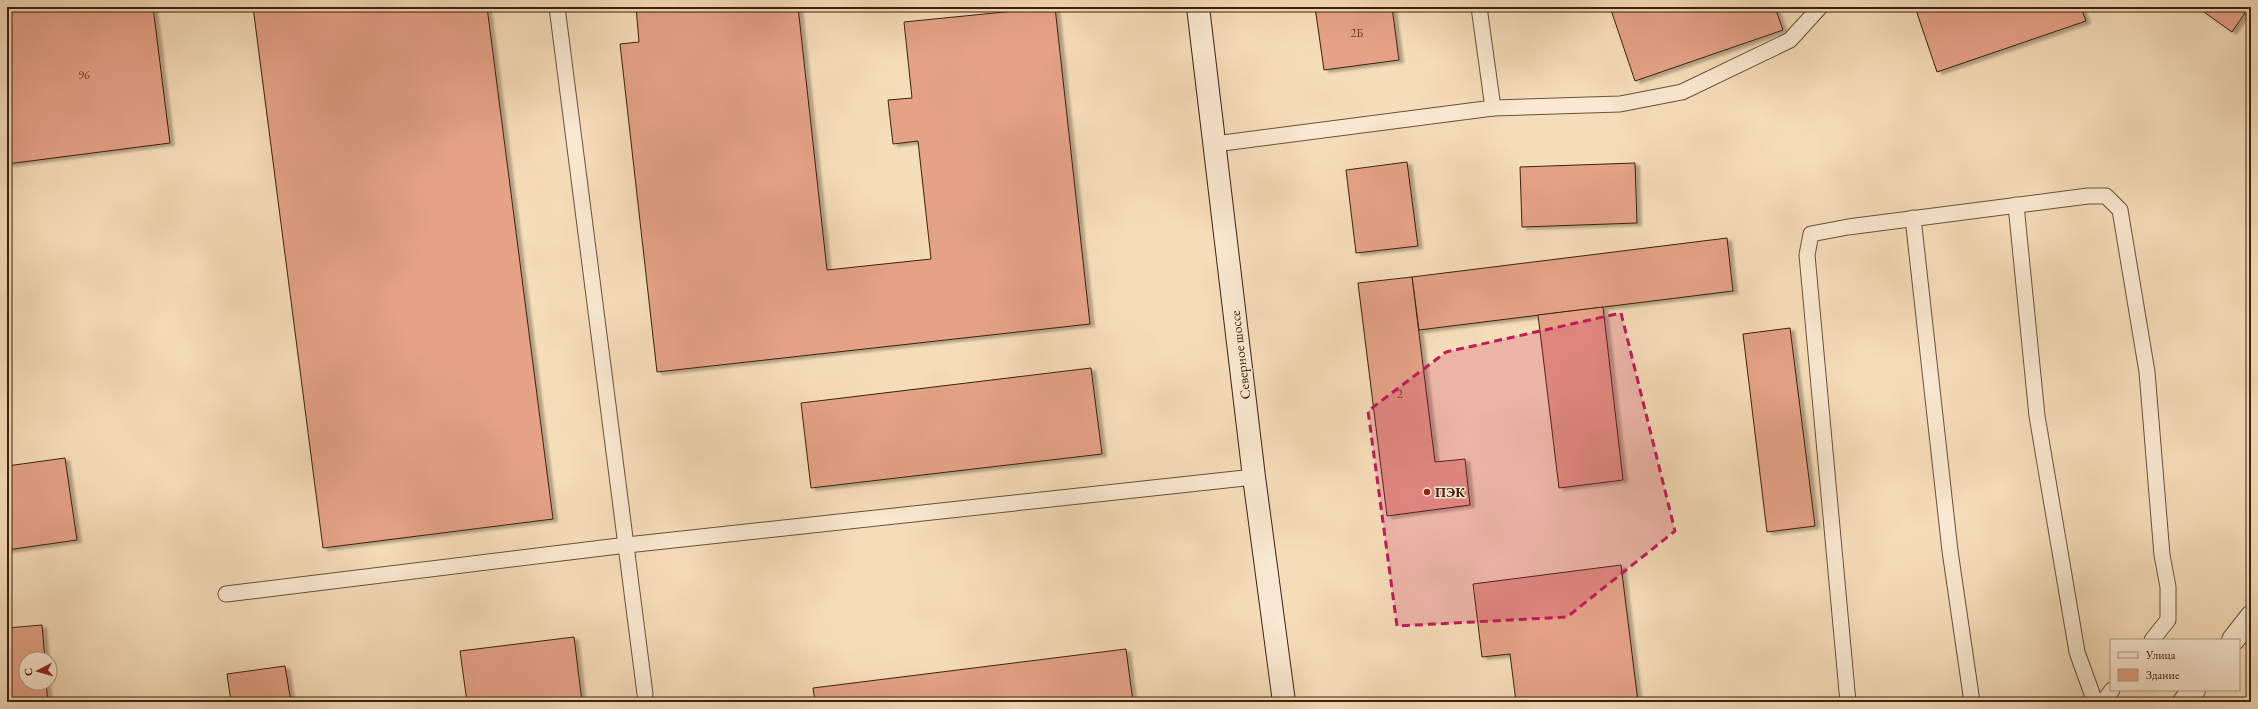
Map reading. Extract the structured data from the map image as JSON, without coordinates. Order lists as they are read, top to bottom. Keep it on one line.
{"streets":{"main road":["Северное шоссе"]},"places":["ПЭК"],"house_numbers":["2Б","96","2"],"legend":["Улица","Здание"],"north":"left"}
